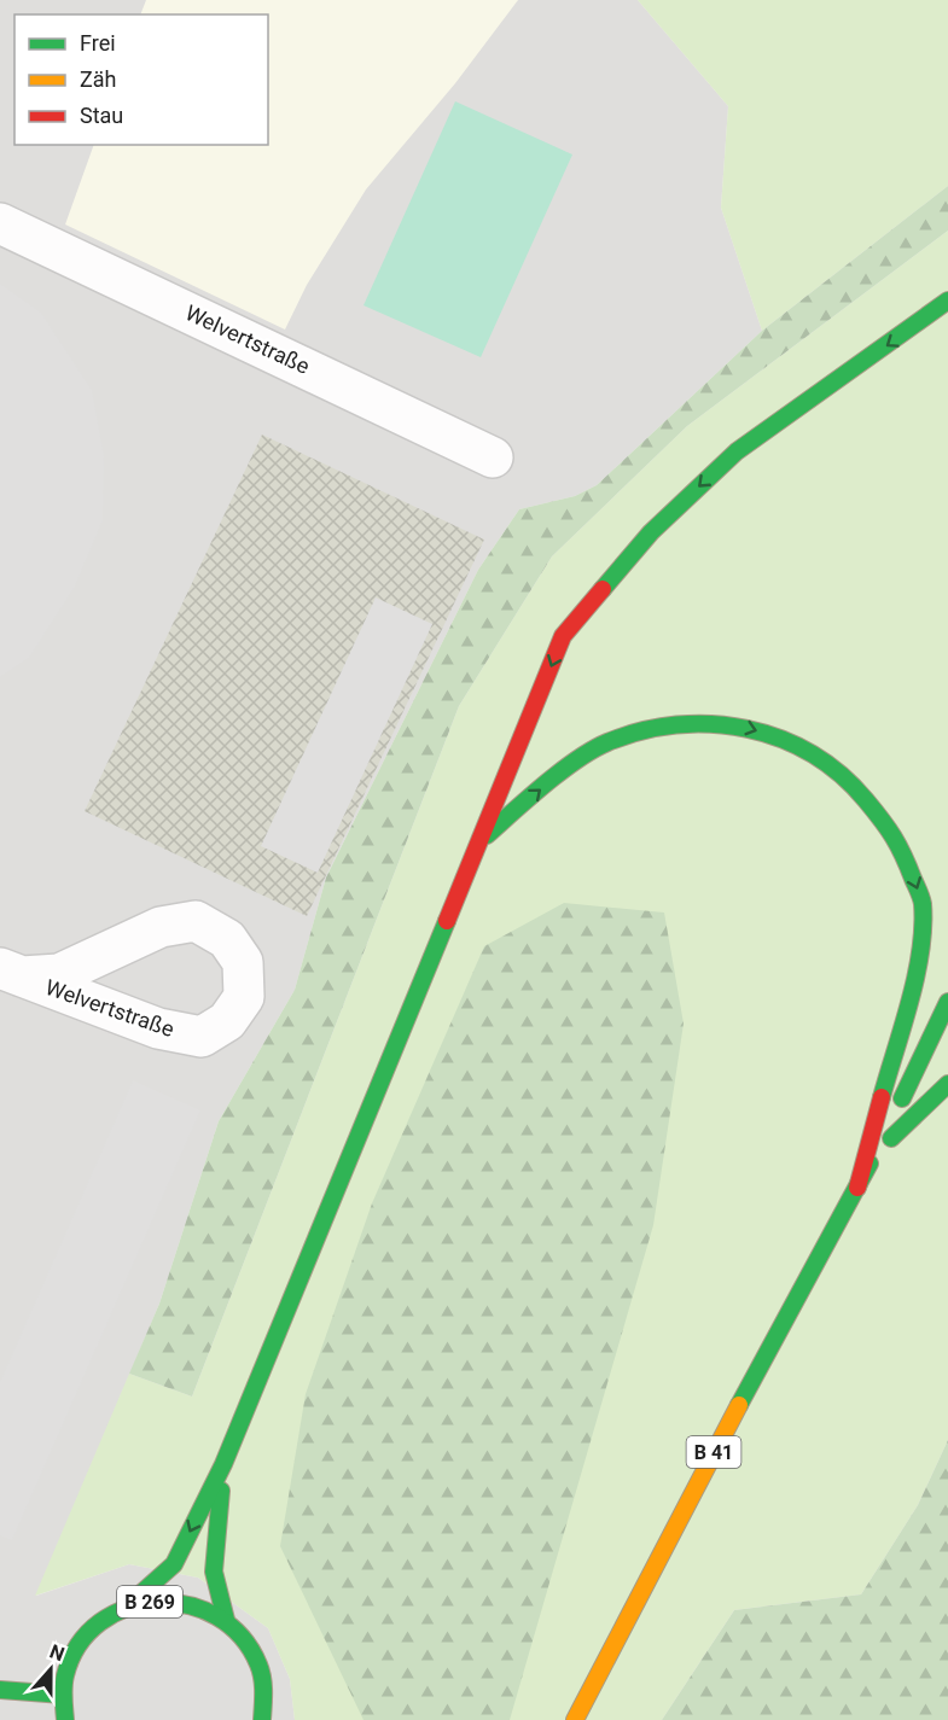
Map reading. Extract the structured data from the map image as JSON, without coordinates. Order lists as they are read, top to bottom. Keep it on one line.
{"streets":{"main road":["B 41","B 269"],"street":["Welvertstraße"]},"legend":["Frei","Zäh","Stau"],"north":"top"}
